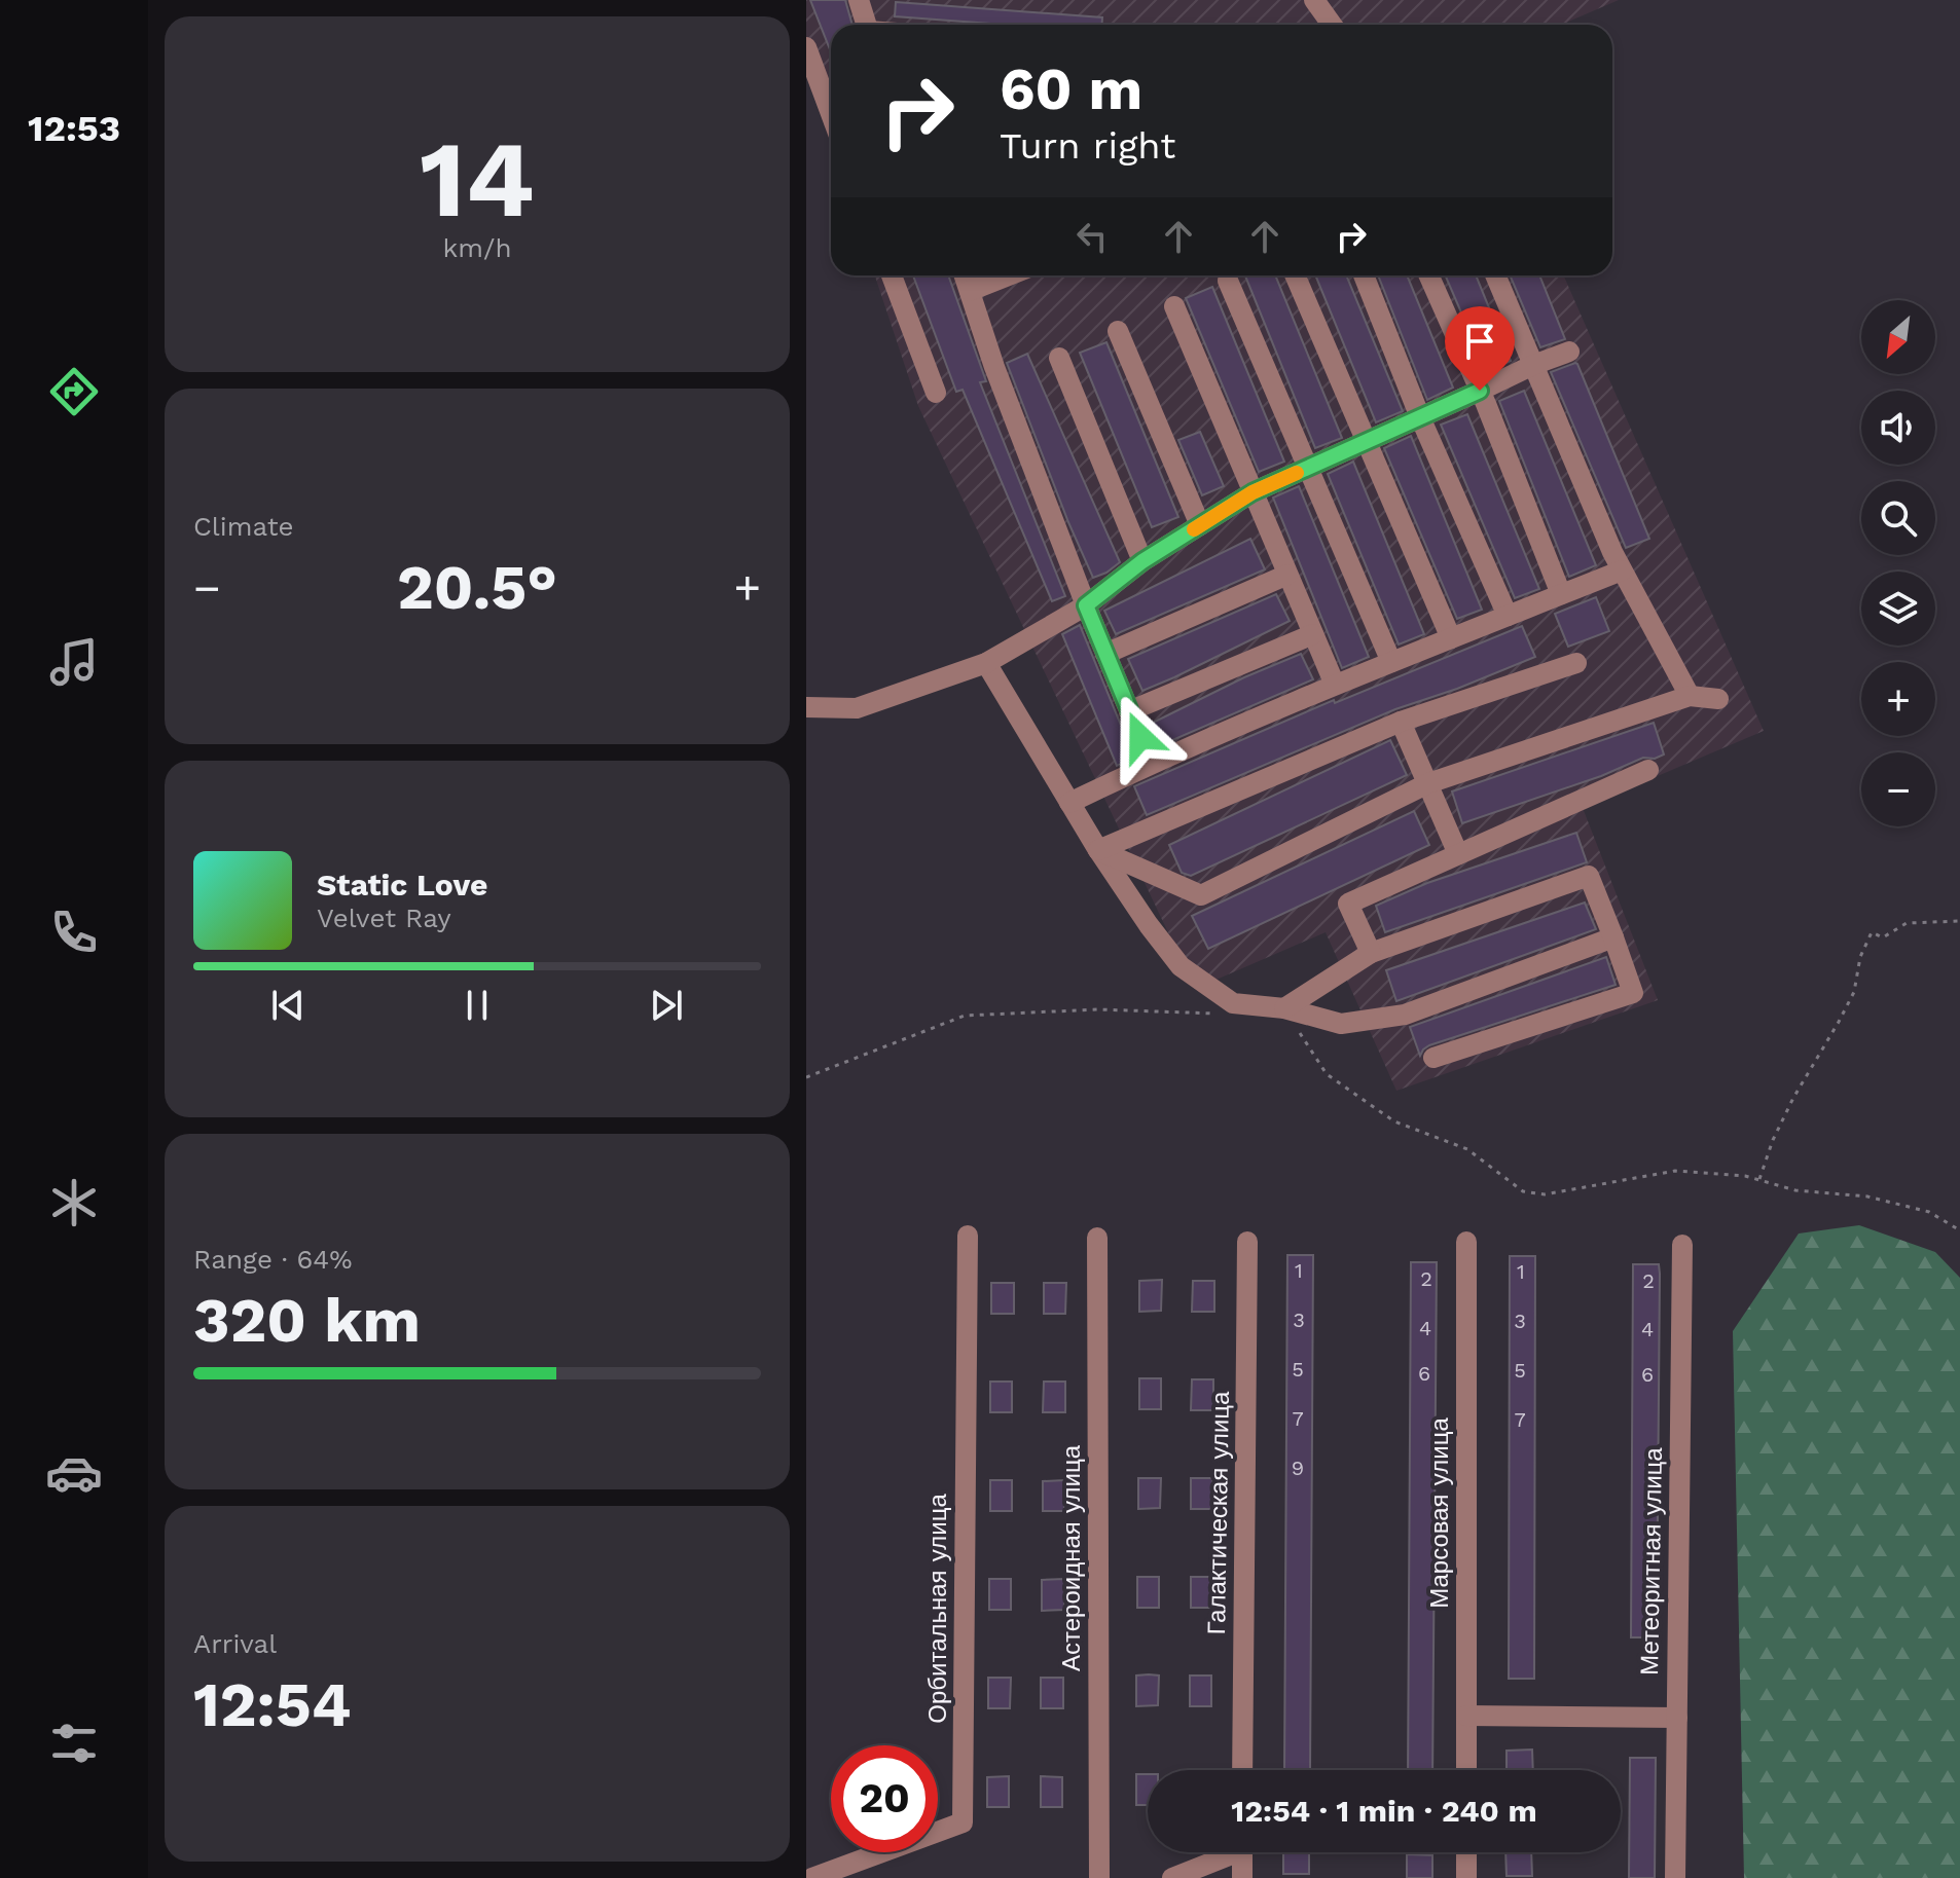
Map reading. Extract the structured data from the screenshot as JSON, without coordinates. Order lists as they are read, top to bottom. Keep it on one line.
{"streets":{"street":["Галактическая улица","Марсовая улица","Астероидная улица","Метеоритная улица","Орбитальная улица"]},"house_numbers":["1","1","2","2","3","3","4","4","5","5","6","6","7","7","9"],"north":"bottom left","page":{"tabs":"12:53","tile":[["14","km/h"],"Climate",["Range · 64%","320 km"],["Arrival","12:54"]],"turn":["60 m","Turn right"],"map_buttons":["+","−"],"heat":["−","20.5°","+"],"song":["Static Love","Velvet Ray"],"limit":"20","trip":"12:54 · 1 min · 240 m"}}
